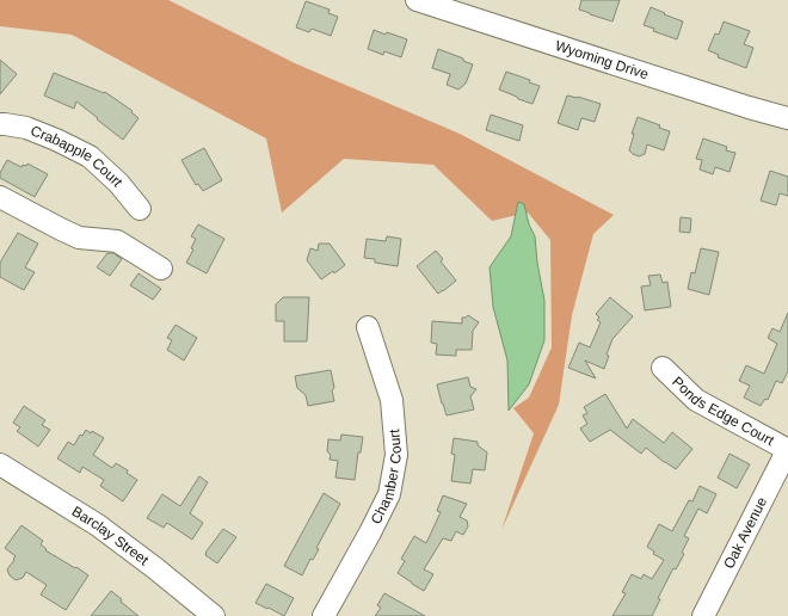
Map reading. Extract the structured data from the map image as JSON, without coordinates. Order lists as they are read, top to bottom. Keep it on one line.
{"streets":{"street":["Wyoming Drive","Crabapple Court","Ponds Edge Court","Chamber Court","Oak Avenue","Barclay Street"]},"crossings":[["Ponds Edge Court","Oak Avenue"]]}
